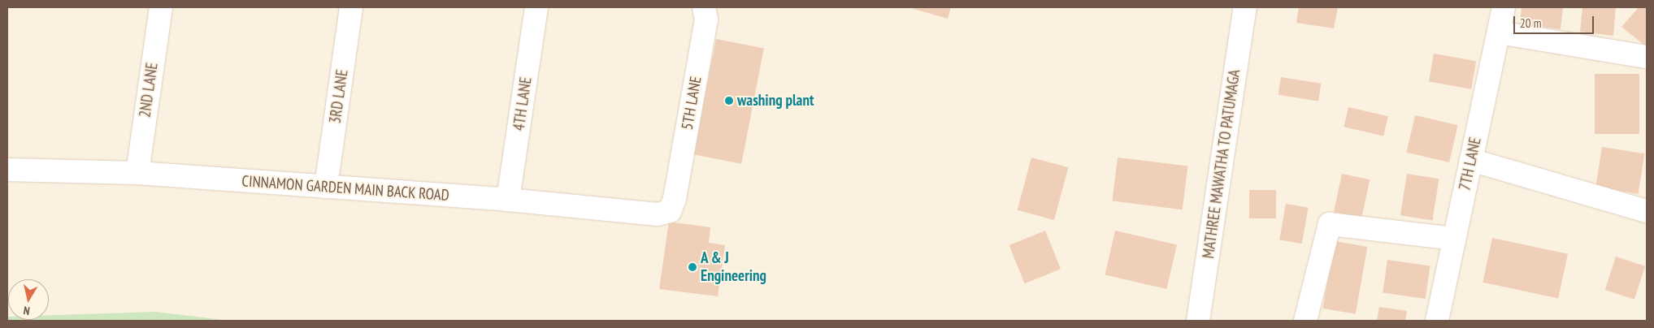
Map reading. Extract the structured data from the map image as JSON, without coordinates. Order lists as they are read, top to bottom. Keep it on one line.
{"streets":{"street":["2ND LANE","3RD LANE","5TH LANE","4TH LANE","MATHREE MAWATHA TO PATUMAGA","7TH LANE","CINNAMON GARDEN MAIN BACK ROAD"]},"crossings":[["2ND LANE","CINNAMON GARDEN MAIN BACK ROAD"],["3RD LANE","CINNAMON GARDEN MAIN BACK ROAD"],["5TH LANE","CINNAMON GARDEN MAIN BACK ROAD"],["4TH LANE","CINNAMON GARDEN MAIN BACK ROAD"]],"places":["washing plant","A & J Engineering"],"scale_bar":"20 m","north":"bottom"}
